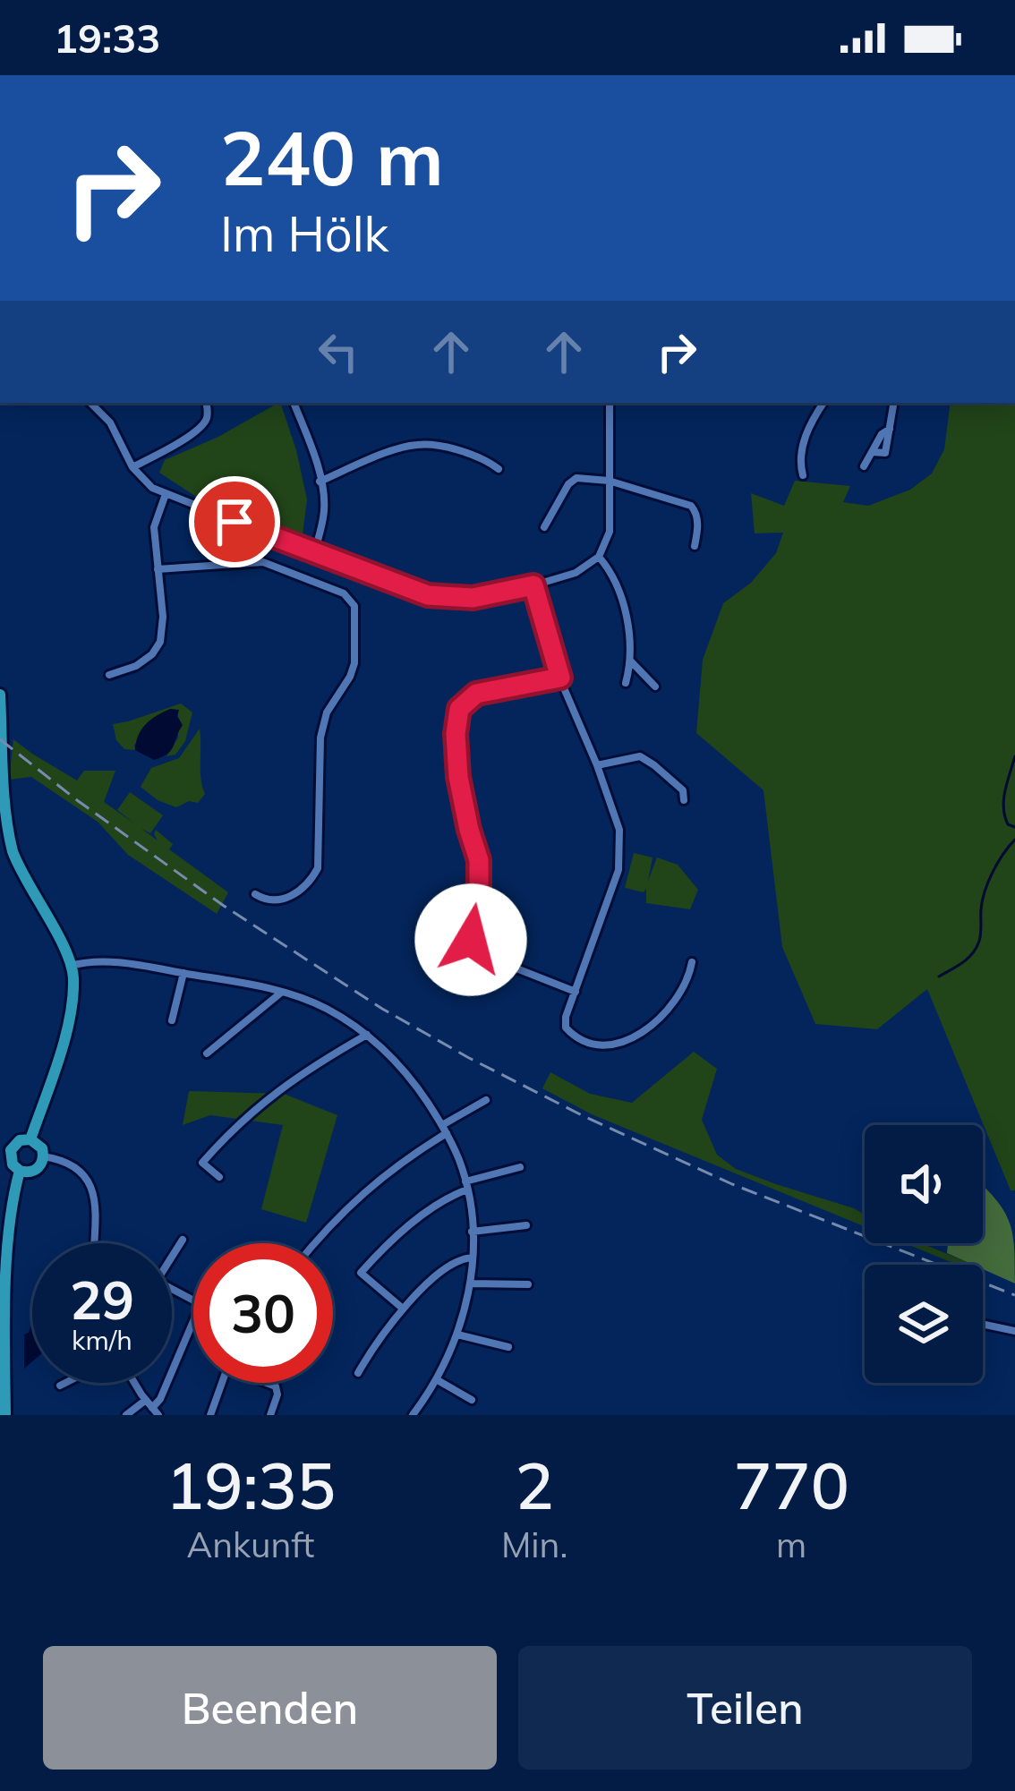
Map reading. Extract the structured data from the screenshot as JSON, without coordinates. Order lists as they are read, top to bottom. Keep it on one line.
{"page":{"status":"19:33","turn":["240 m","Im Hölk"],"speed":"29 km/h","limit":"30","eta":["19:35","Ankunft","2","Min.","770","m"],"buttons":["Beenden","Teilen"]}}
